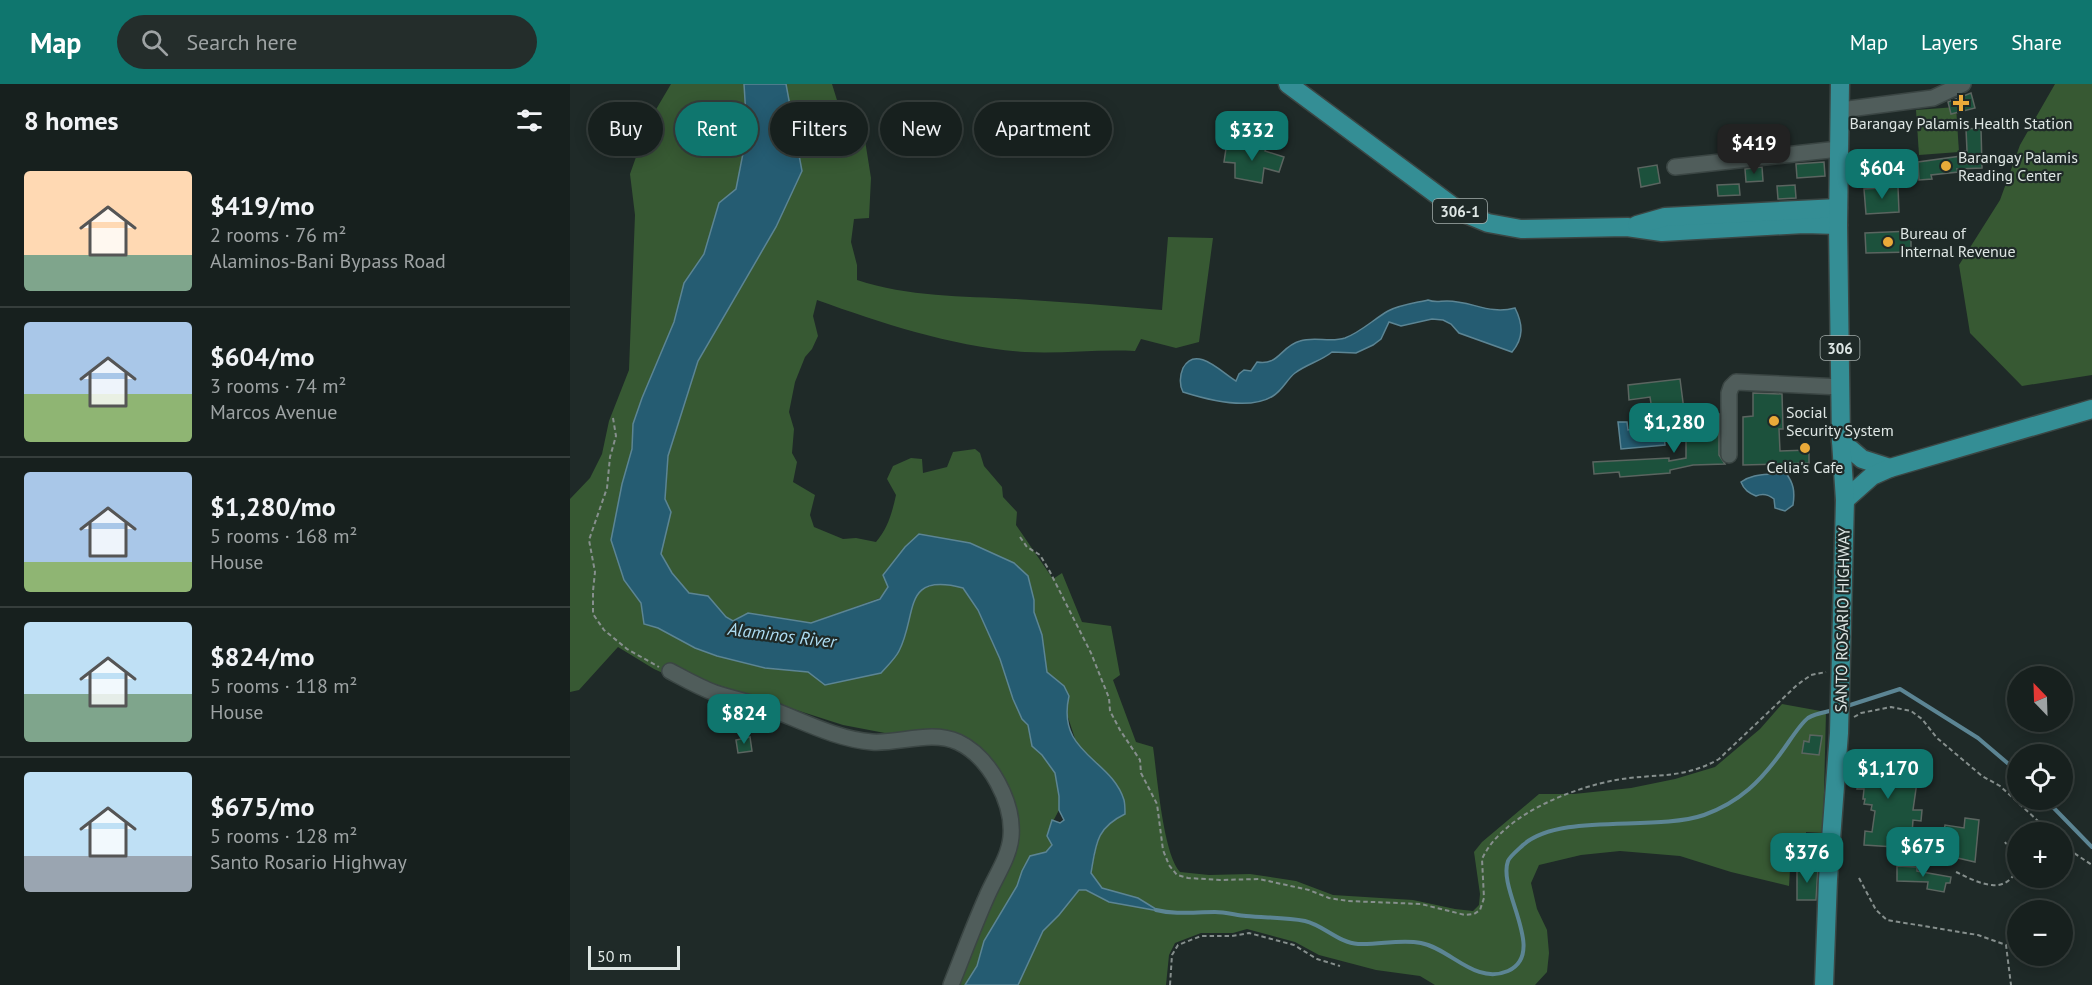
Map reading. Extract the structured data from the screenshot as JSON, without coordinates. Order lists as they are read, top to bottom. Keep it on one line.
{"streets":{"main road":["306-1","306","SANTO ROSARIO HIGHWAY"]},"crossings":[["306-1","306"],["306","SANTO ROSARIO HIGHWAY"]],"water":["Alaminos River"],"places":{"health":["Barangay Palamis Health Station"],"other":["Barangay Palamis Reading Center","Bureau of Internal Revenue","Social Security System","Celia's Cafe"]},"scale_bar":"50 m","north":"top left","page":{"header":"Map","search":"Search here","nav":["Map","Layers","Share"],"heading":"8 homes","chip":["Buy","Rent","Filters","New","Apartment"],"price":["$332","$419","$604","$1,280","$824","$1,170","$675","$376"],"list":[{"name":"$419/mo","note":"2 rooms · 76 m² · Alaminos-Bani Bypass Road"},{"name":"$604/mo","note":"3 rooms · 74 m² · Marcos Avenue"},{"name":"$1,280/mo","note":"5 rooms · 168 m² · House"},{"name":"$824/mo","note":"5 rooms · 118 m² · House"},{"name":"$675/mo","note":"5 rooms · 128 m² · Santo Rosario Highway"}],"map_buttons":["+","−"],"scale":"50 m"}}
